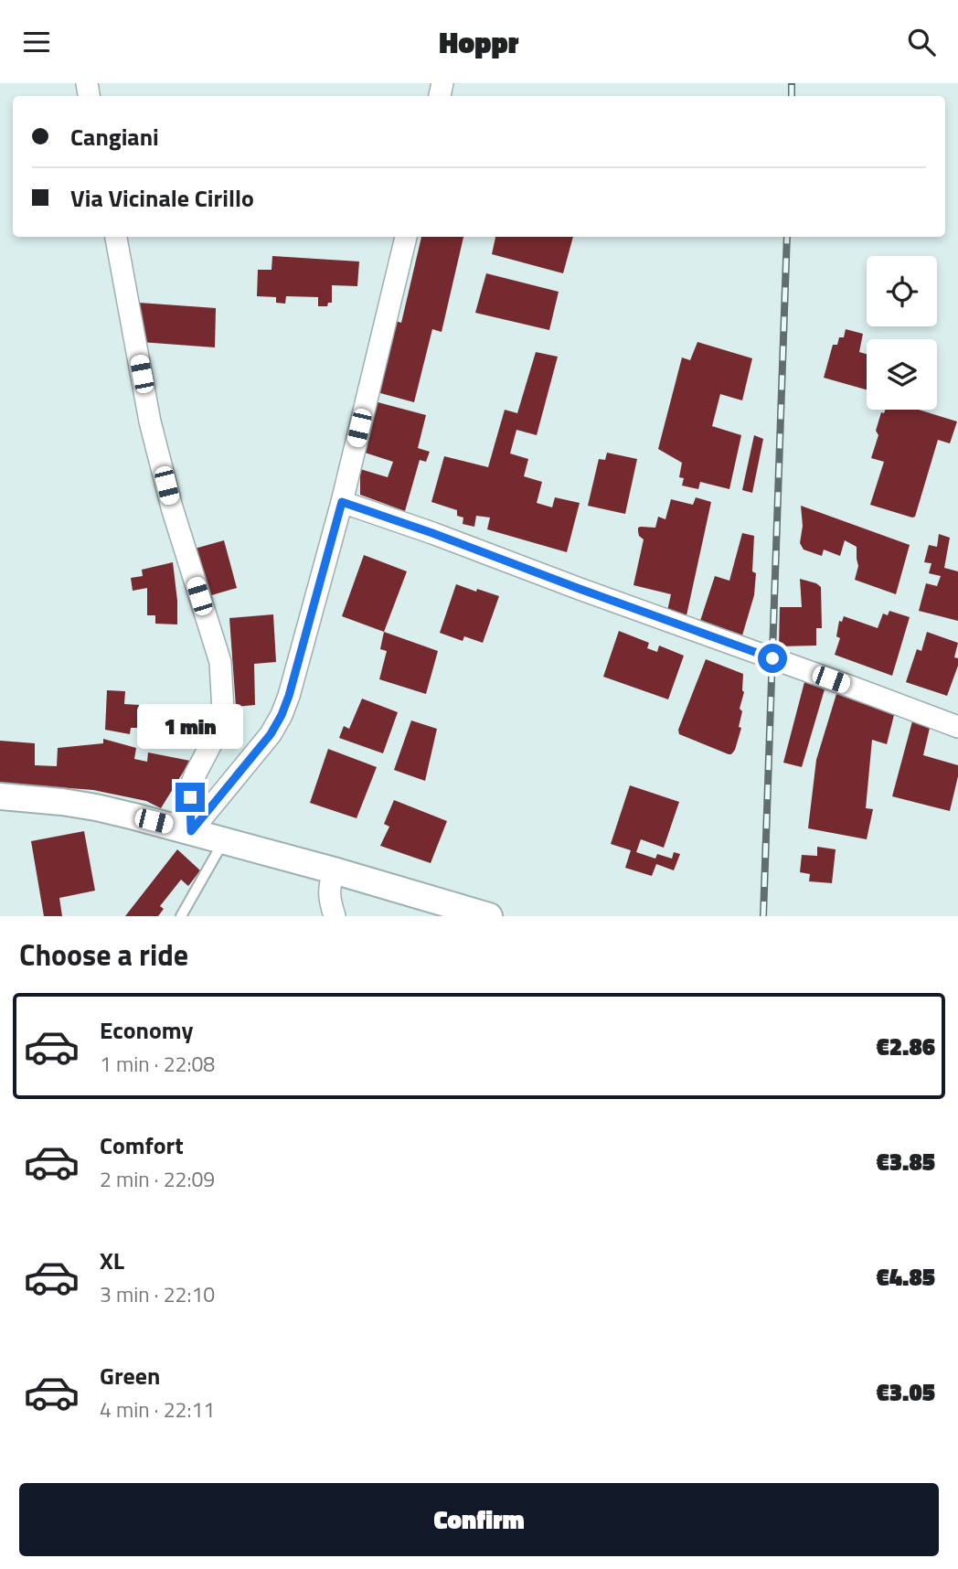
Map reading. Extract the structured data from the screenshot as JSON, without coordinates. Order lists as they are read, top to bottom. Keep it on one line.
{"page":{"header":"Hoppr","banner":["Cangiani","Via Vicinale Cirillo"],"bubble":"1 min","heading":"Choose a ride","list":[{"name":"Economy","note":"1 min · 22:08","value":"€2.86"},{"name":"Comfort","note":"2 min · 22:09","value":"€3.85"},{"name":"XL","note":"3 min · 22:10","value":"€4.85"},{"name":"Green","note":"4 min · 22:11","value":"€3.05"}],"buttons":"Confirm"}}
